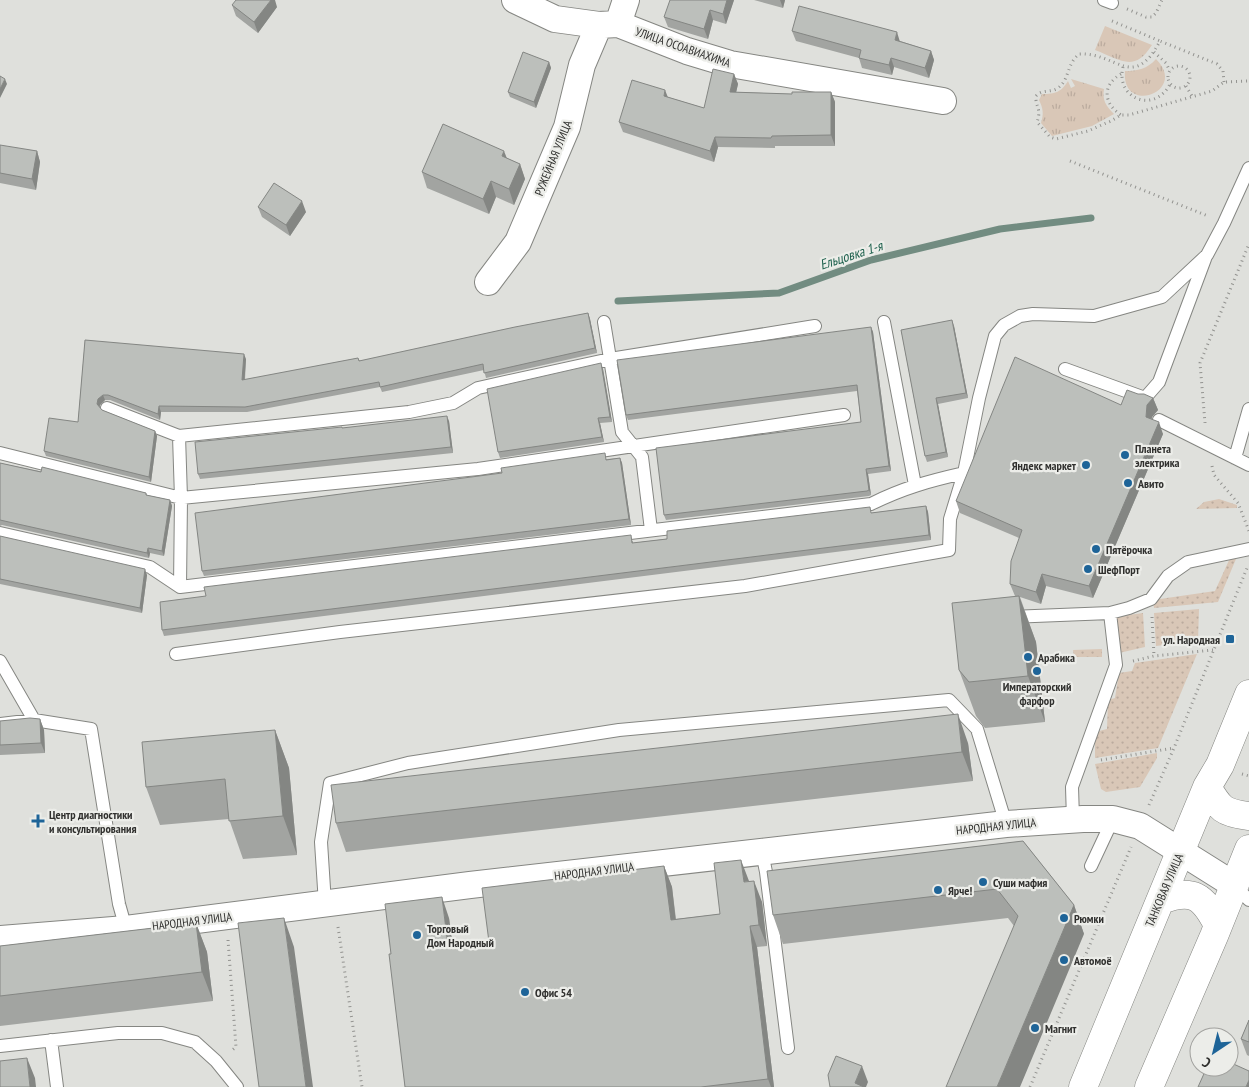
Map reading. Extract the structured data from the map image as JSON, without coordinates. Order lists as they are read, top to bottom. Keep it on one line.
{"streets":{"highway":["ТАНКОВАЯ УЛИЦА"],"street":["УЛИЦА ОСОАВИАХИМА","РУЖЕЙНАЯ УЛИЦА","НАРОДНАЯ УЛИЦА"]},"crossings":[["УЛИЦА ОСОАВИАХИМА","РУЖЕЙНАЯ УЛИЦА"],["НАРОДНАЯ УЛИЦА","ТАНКОВАЯ УЛИЦА"]],"water":["Ельцовка 1-я"],"places":{"other":["Планета электрика","Яндекс маркет","Авито","Пятёрочка","ШефПорт","Арабика","Императорский фарфор","Суши мафия","Ярче!","Рюмки","Торговый Дом Народный","Автомоё","Офис 54","Магнит"],"transit":["ул. Народная"],"health":["Центр диагностики и консультирования"]},"north":"bottom left"}
